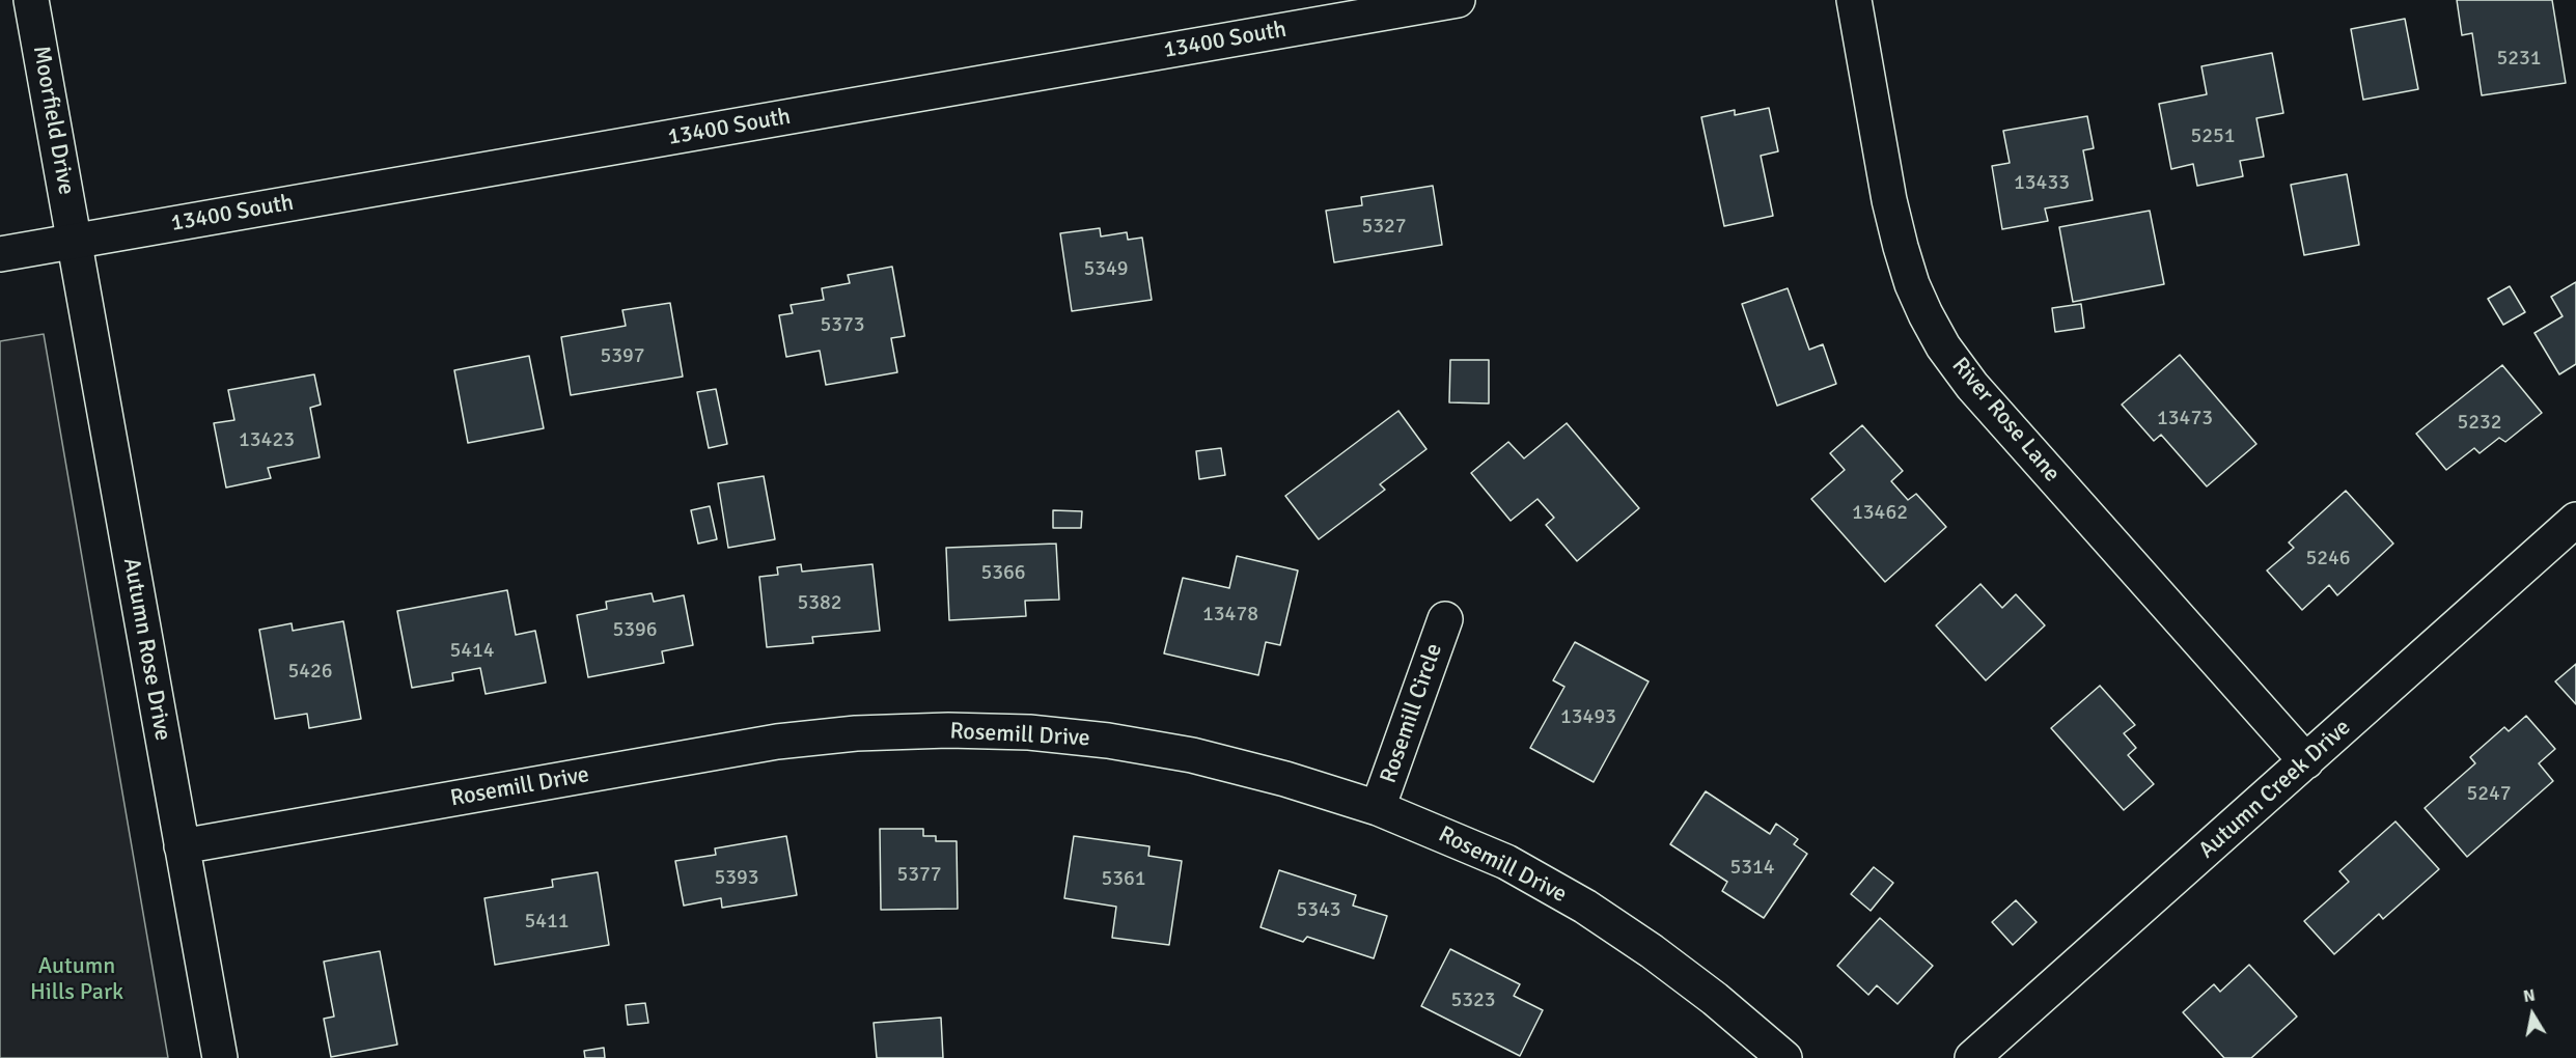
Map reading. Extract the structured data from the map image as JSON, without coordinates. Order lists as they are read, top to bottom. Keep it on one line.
{"streets":{"street":["13400 South","Moorfield Drive","River Rose Lane","Autumn Rose Drive","Rosemill Circle","Rosemill Drive","Autumn Creek Drive"]},"crossings":[["13400 South","Moorfield Drive"],["13400 South","Autumn Rose Drive"],["Moorfield Drive","Autumn Rose Drive"],["River Rose Lane","Autumn Creek Drive"],["Autumn Rose Drive","Rosemill Drive"],["Rosemill Circle","Rosemill Drive"]],"parks":["Autumn Hills Park"],"house_numbers":["5231","5251","13433","5327","5349","5373","5397","13473","5232","13423","13462","5246","5366","5382","13478","5396","5414","5426","13493","5247","5314","5377","5393","5361","5343","5411","5323"],"north":"top"}
